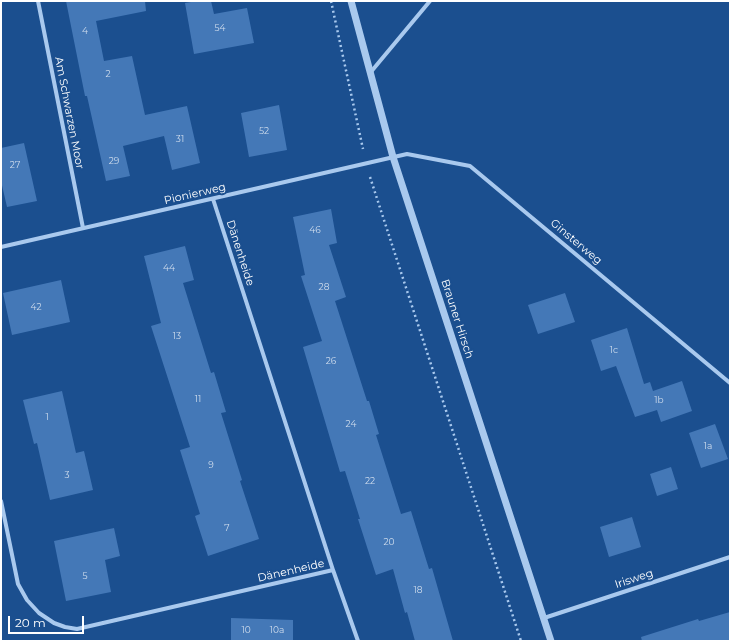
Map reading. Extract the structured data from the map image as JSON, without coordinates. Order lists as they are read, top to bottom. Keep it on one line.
{"streets":{"street":["Am Schwarzen Moor","Pionierweg","Ginsterweg","Dänenheide","Brauner Hirsch","Irisweg"]},"crossings":[["Am Schwarzen Moor","Pionierweg"],["Pionierweg","Ginsterweg"],["Pionierweg","Dänenheide"],["Pionierweg","Brauner Hirsch"],["Ginsterweg","Brauner Hirsch"],["Brauner Hirsch","Irisweg"]],"house_numbers":["54","4","2","52","31","29","27","46","44","28","42","13","1c","26","11","1b","1","24","1a","9","3","22","7","20","5","18","10","10a"],"scale_bar":"20 m"}
